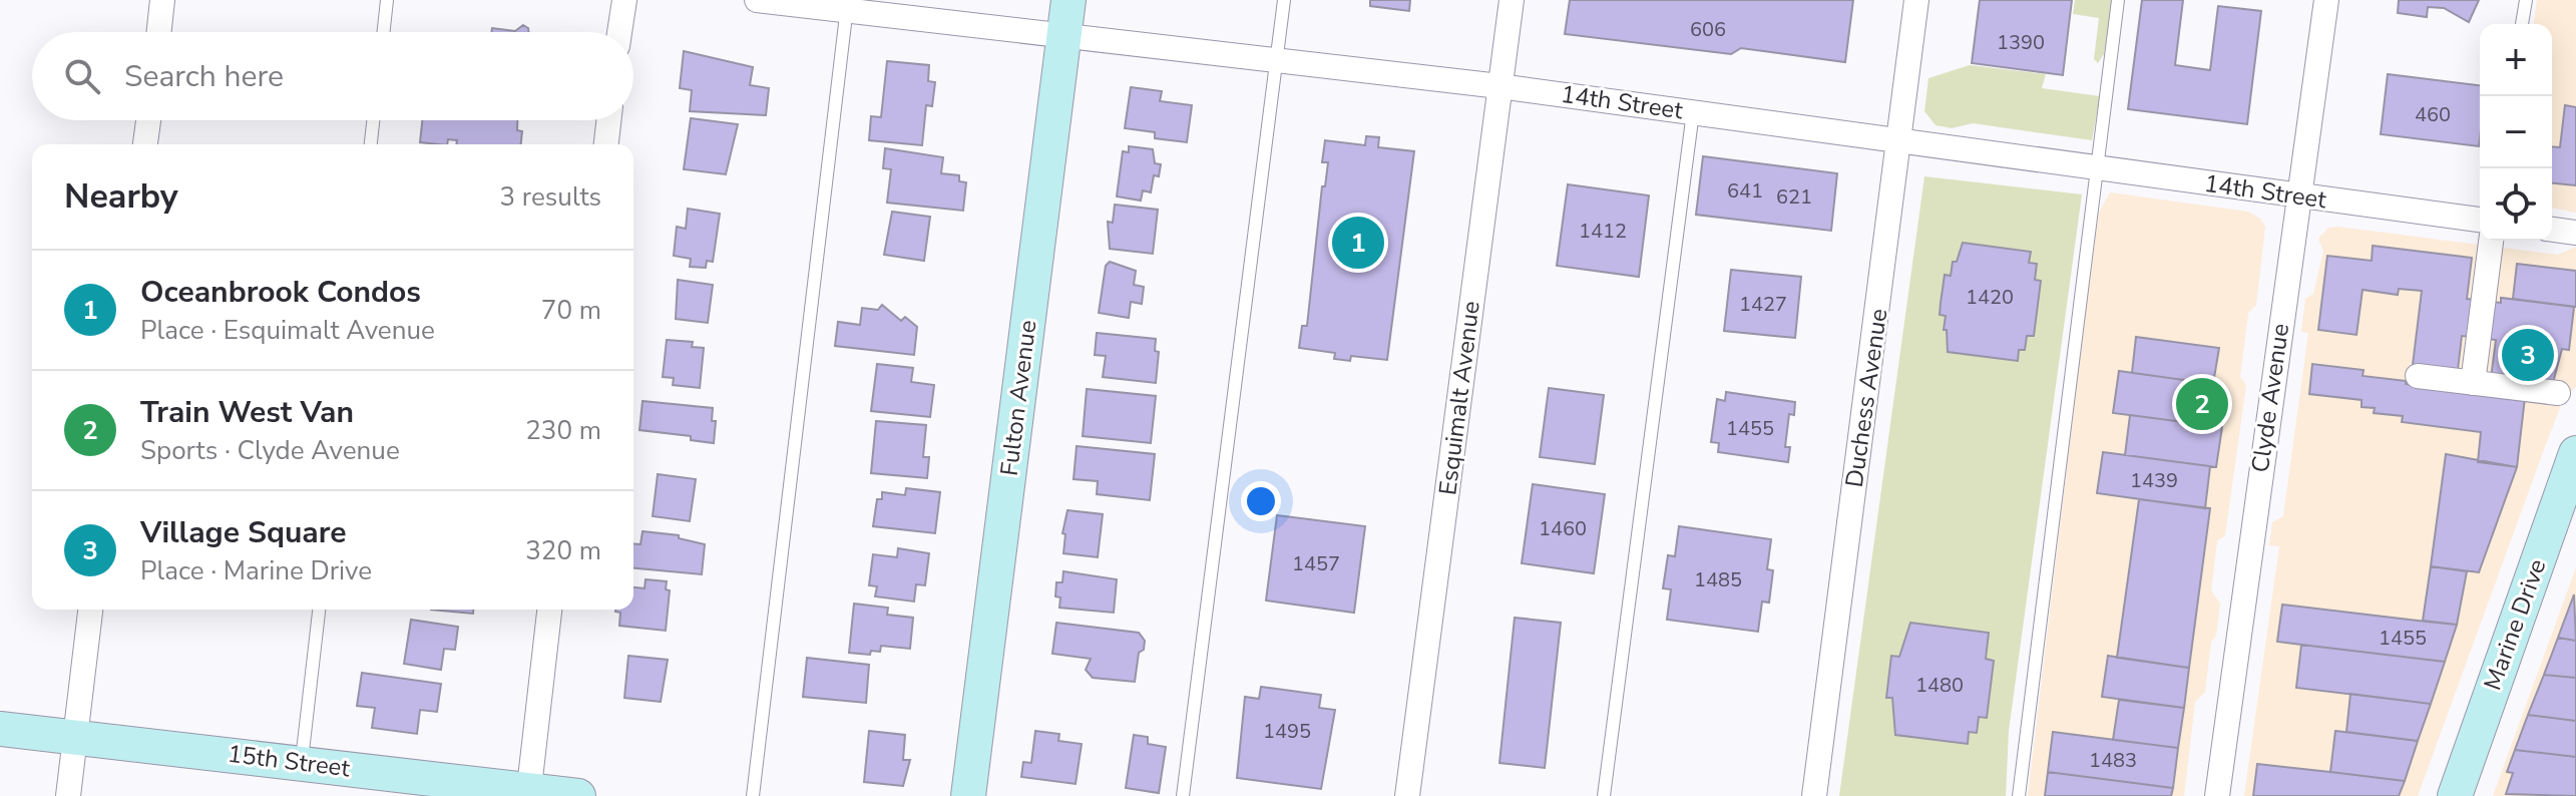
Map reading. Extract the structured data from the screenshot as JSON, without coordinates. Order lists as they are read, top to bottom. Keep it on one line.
{"streets":{"main road":["Fulton Avenue","Marine Drive","15th Street"],"street":["14th Street","Esquimalt Avenue","Duchess Avenue","Clyde Avenue"]},"crossings":[["14th Street","Fulton Avenue"],["14th Street","Esquimalt Avenue"],["14th Street","Duchess Avenue"],["14th Street","Clyde Avenue"]],"house_numbers":["606","1390","460","641","621","1412","1420","1427","1455","1439","1460","1457","1485","1455","1480","1495","1483"],"page":{"map_buttons":["+","−"],"search":"Search here","heading":["Nearby","3 results"],"pins":["1","3","2"],"list":[{"mark":"1","name":"Oceanbrook Condos","note":"Place · Esquimalt Avenue","value":"70 m"},{"mark":"2","name":"Train West Van","note":"Sports · Clyde Avenue","value":"230 m"},{"mark":"3","name":"Village Square","note":"Place · Marine Drive","value":"320 m"}]}}
